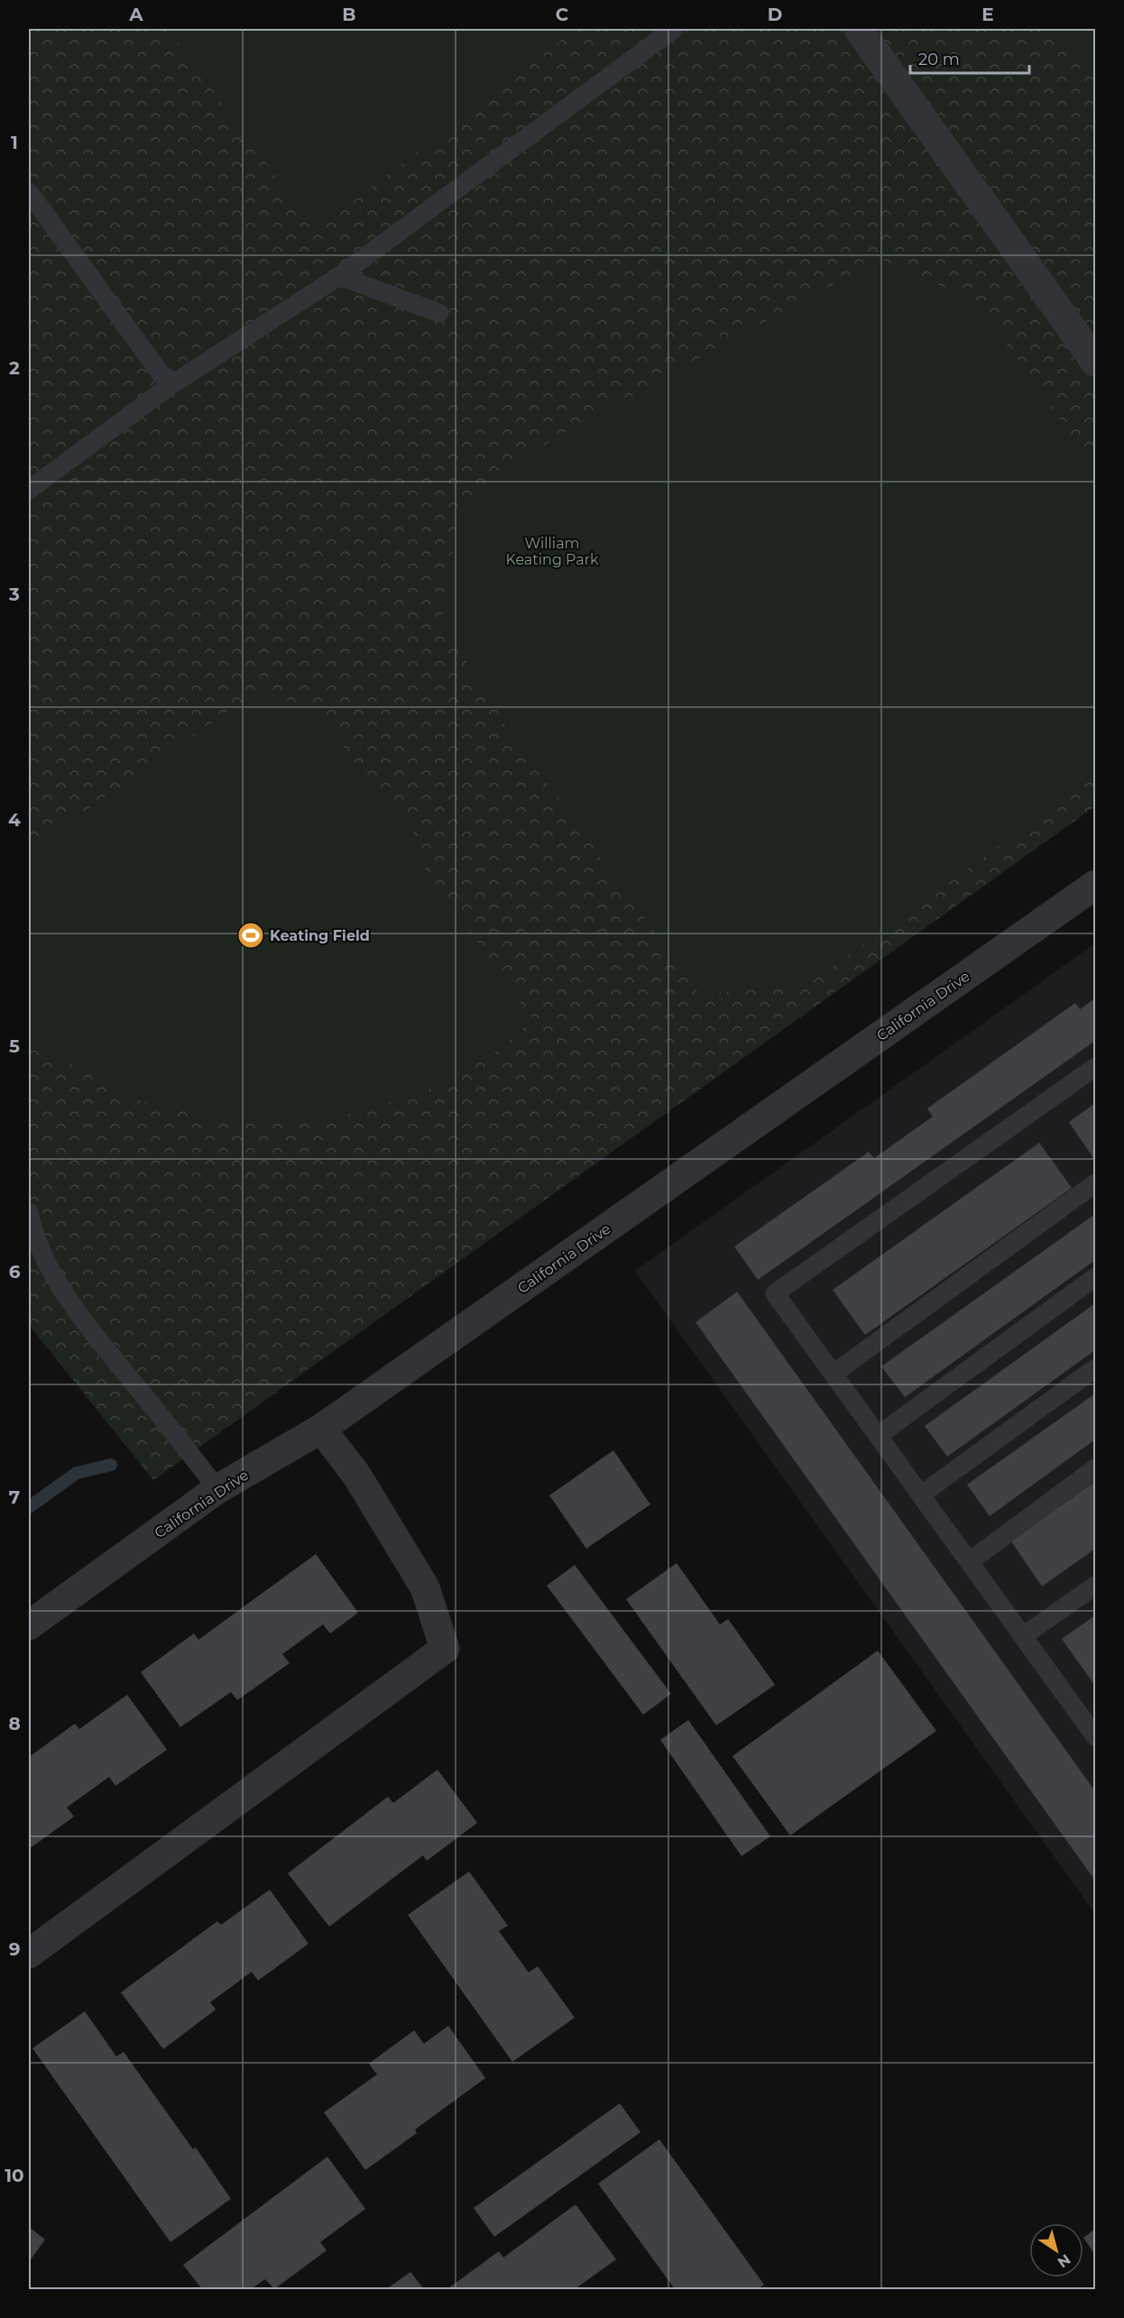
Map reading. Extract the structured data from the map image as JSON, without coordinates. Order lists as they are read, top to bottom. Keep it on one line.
{"streets":{"street":["California Drive"]},"parks":["William Keating Park"],"places":{"sports":["Keating Field"]},"scale_bar":"20 m","north":"bottom right","grid":{"columns":["A","B","C","D","E"],"rows":["1","2","3","4","5","6","7","8","9","10"]}}
